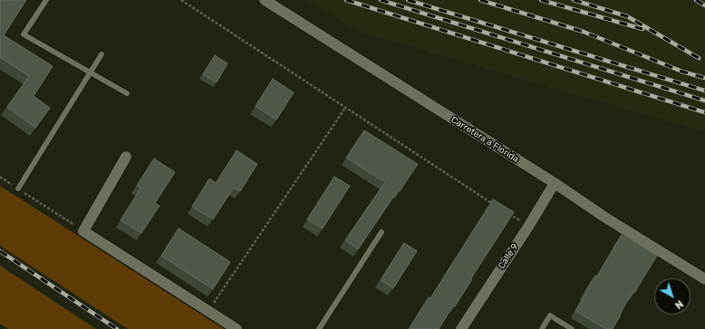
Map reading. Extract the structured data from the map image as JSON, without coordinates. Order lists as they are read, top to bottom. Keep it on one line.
{"streets":{"main road":["Carretera a Florida","Calle 9"]},"crossings":[["Carretera a Florida","Calle 9"]],"north":"bottom right"}
